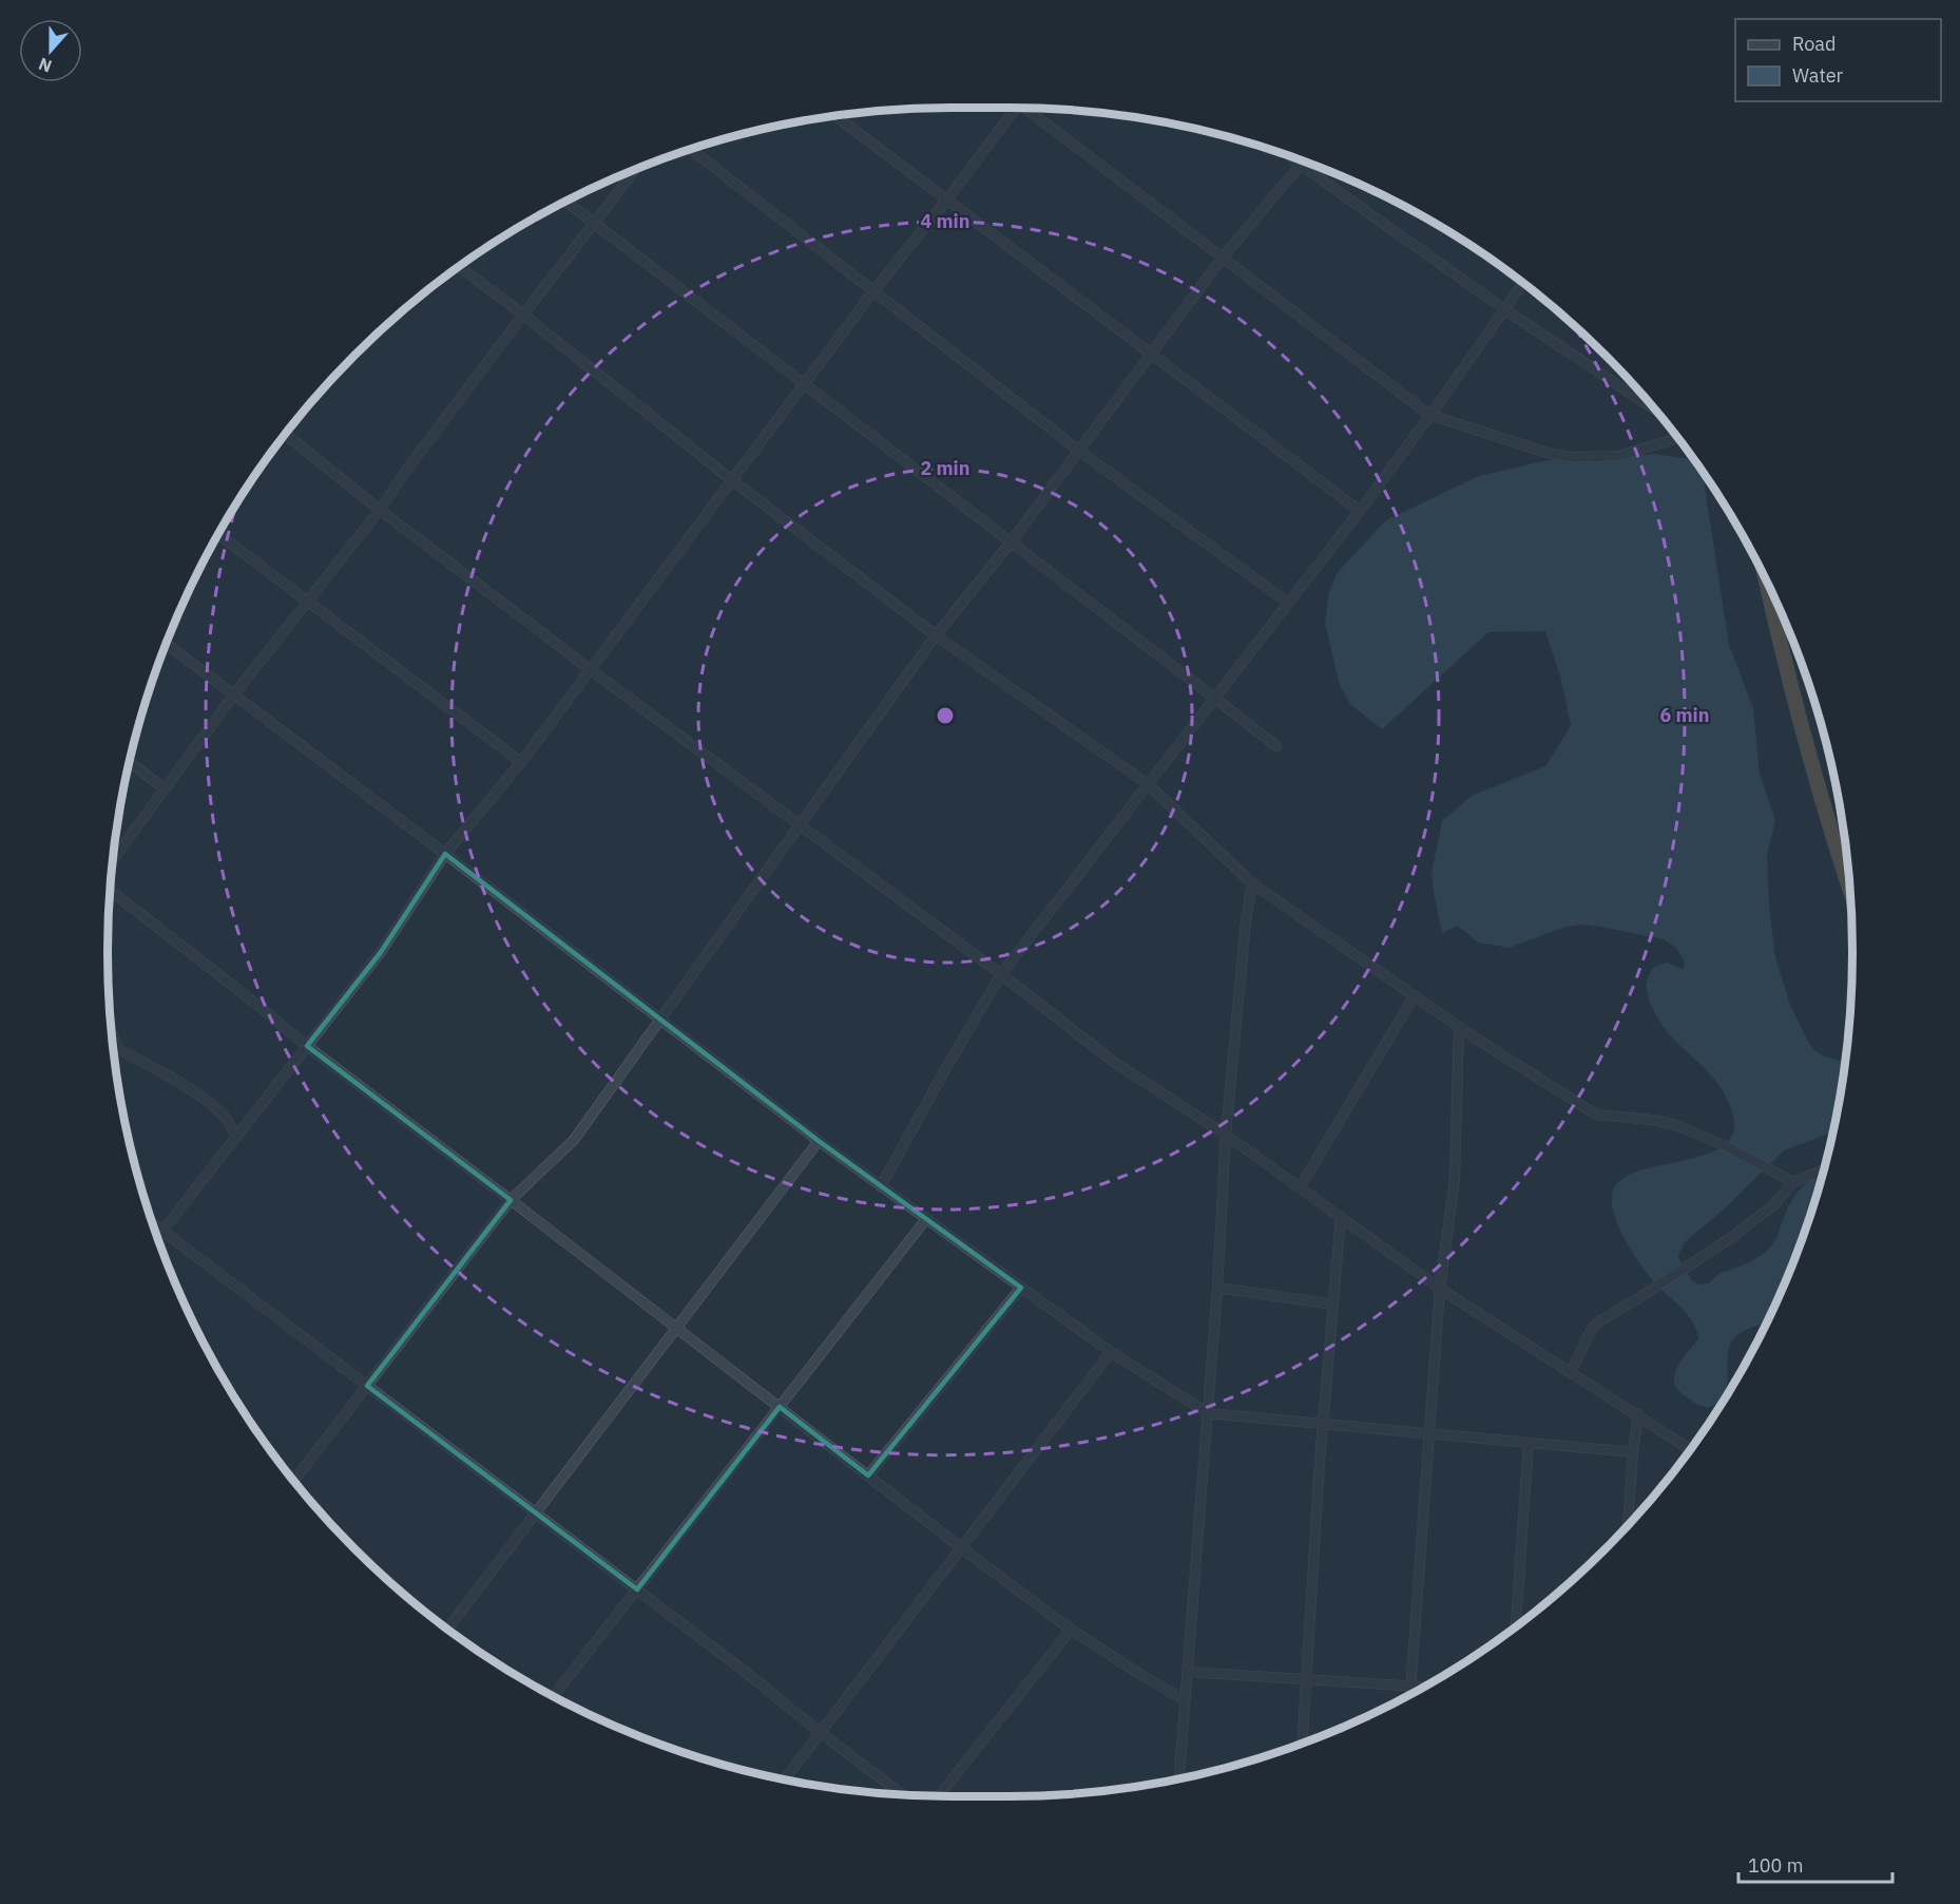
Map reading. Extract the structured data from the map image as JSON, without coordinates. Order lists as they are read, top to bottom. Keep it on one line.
{"legend":["Road","Water"],"scale_bar":"100 m","north":"bottom","rings":["4 min","2 min","6 min"]}
